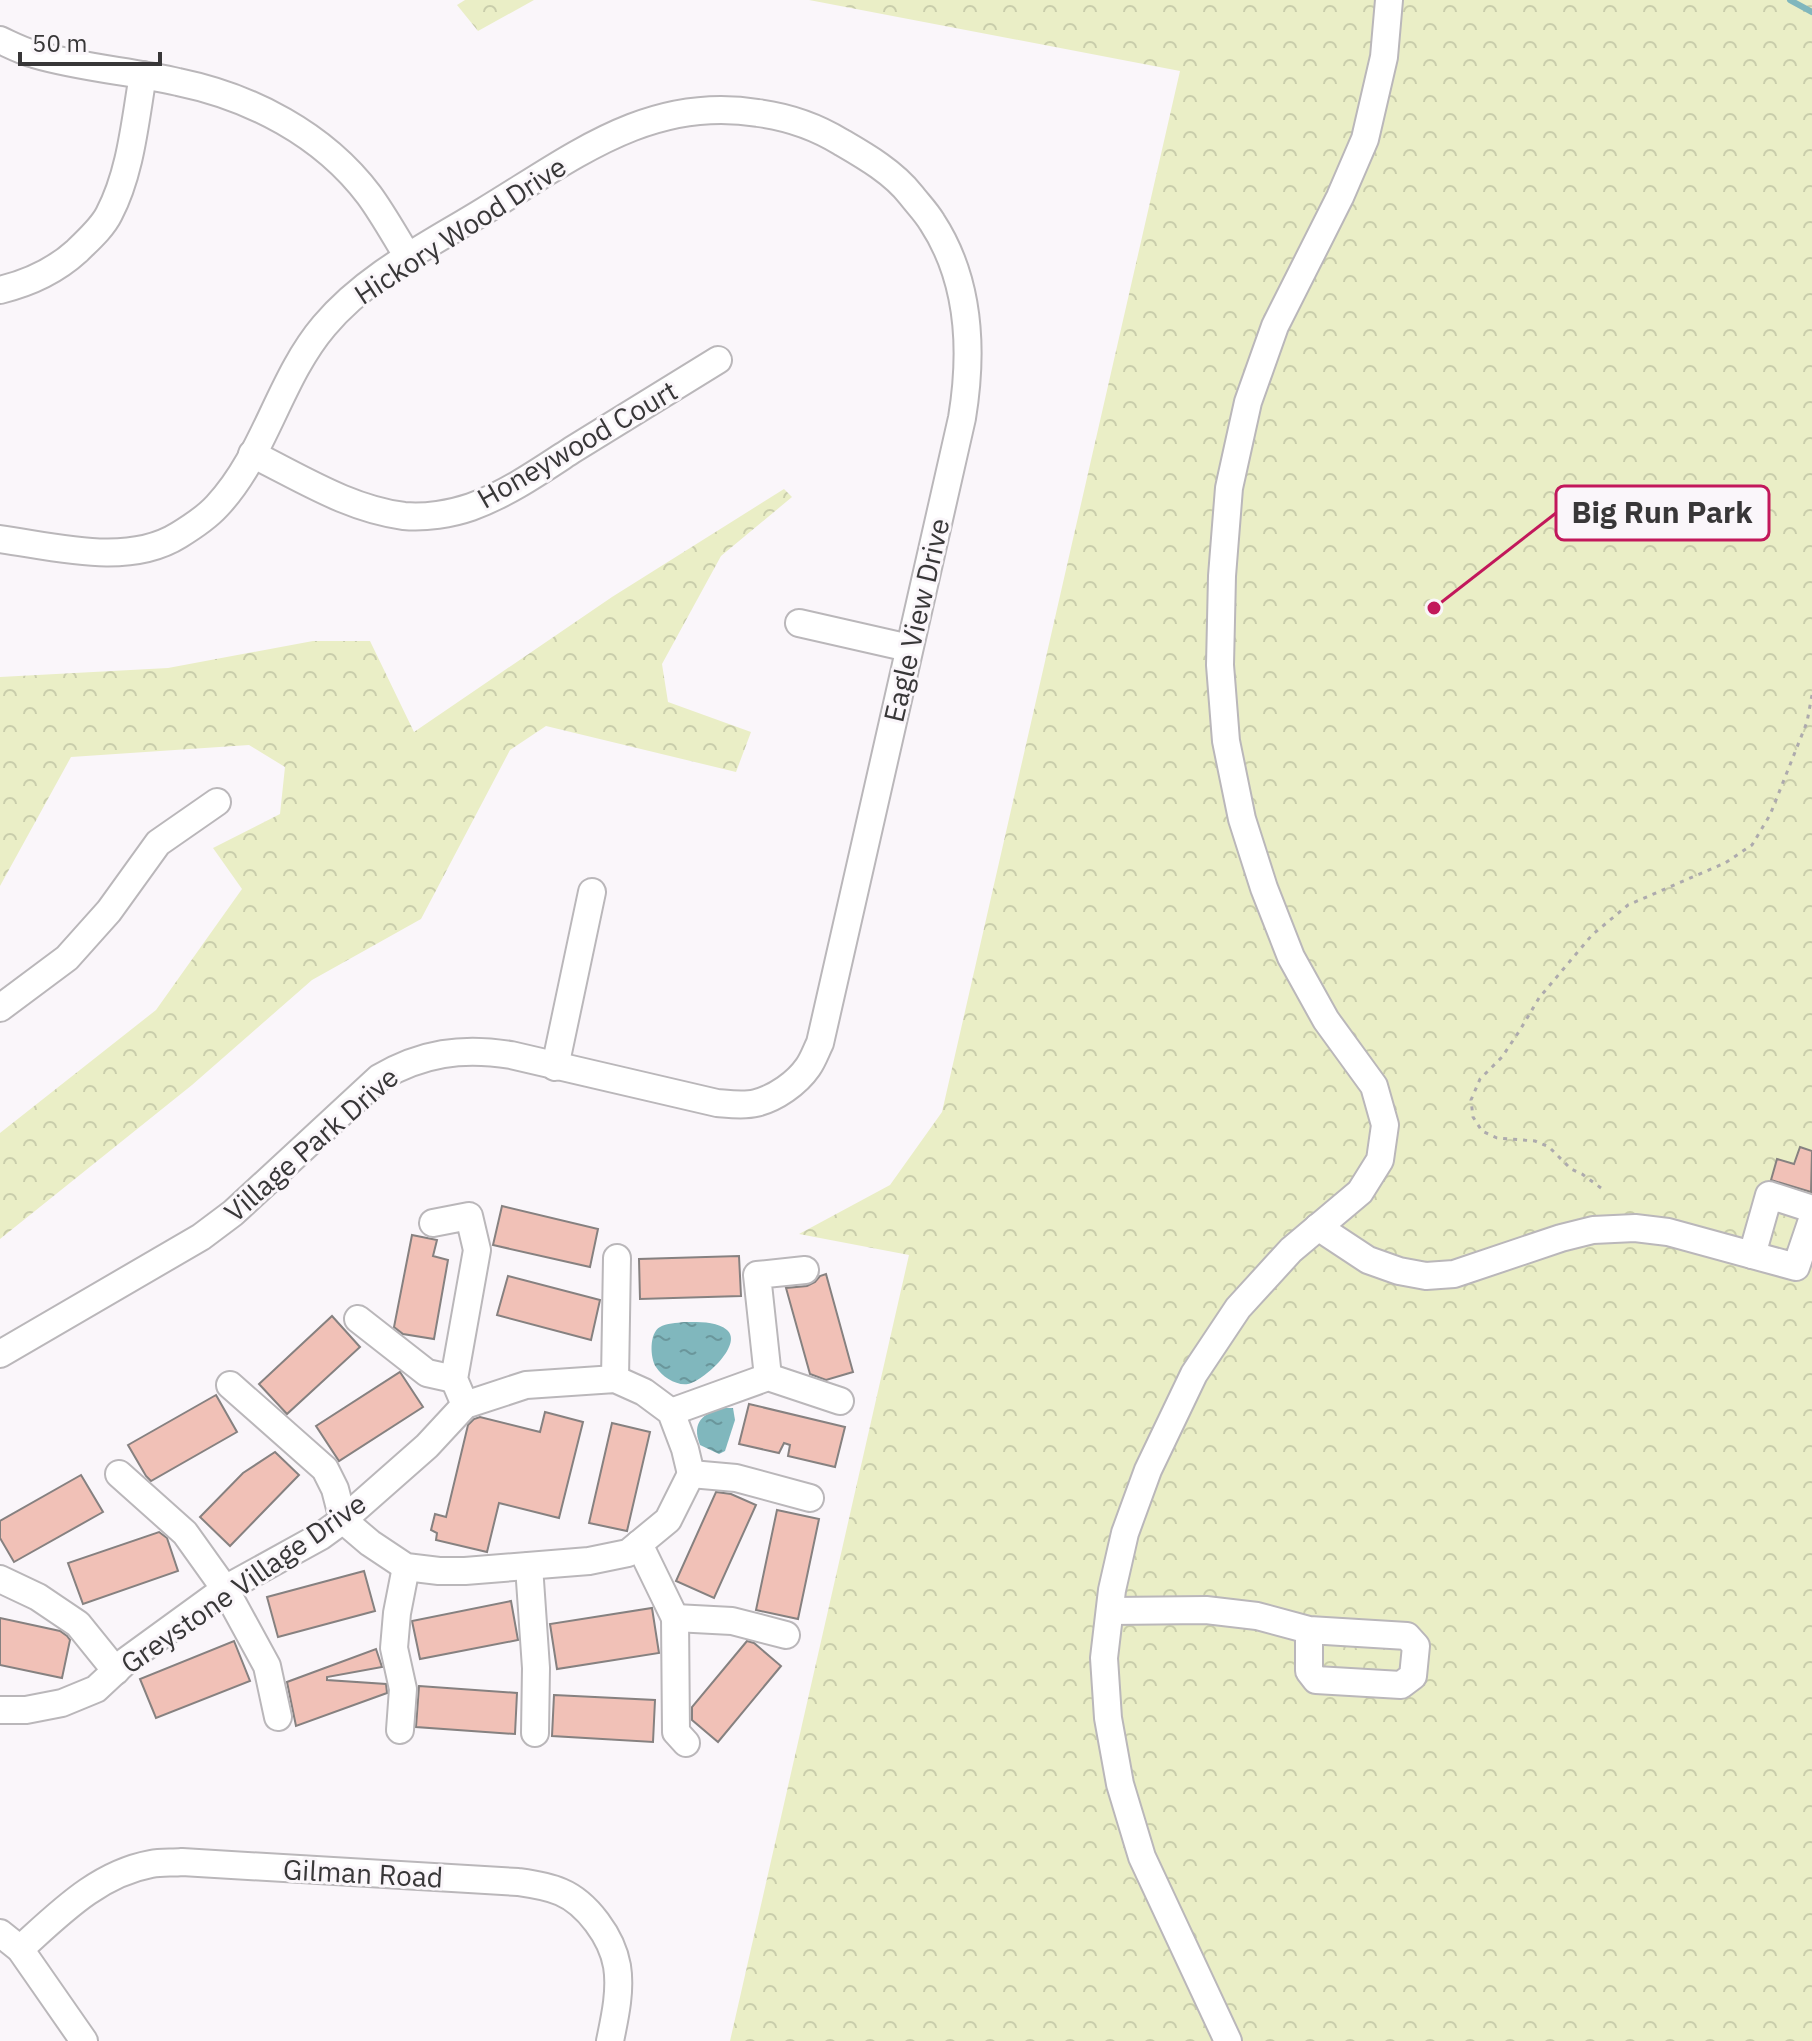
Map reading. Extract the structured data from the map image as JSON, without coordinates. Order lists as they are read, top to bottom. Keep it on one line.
{"streets":{"street":["Hickory Wood Drive","Honeywood Court","Eagle View Drive","Village Park Drive","Greystone Village Drive","Gilman Road"]},"crossings":[["Hickory Wood Drive","Honeywood Court"],["Hickory Wood Drive","Eagle View Drive"],["Eagle View Drive","Village Park Drive"]],"places":["Big Run Park"],"scale_bar":"50 m"}
